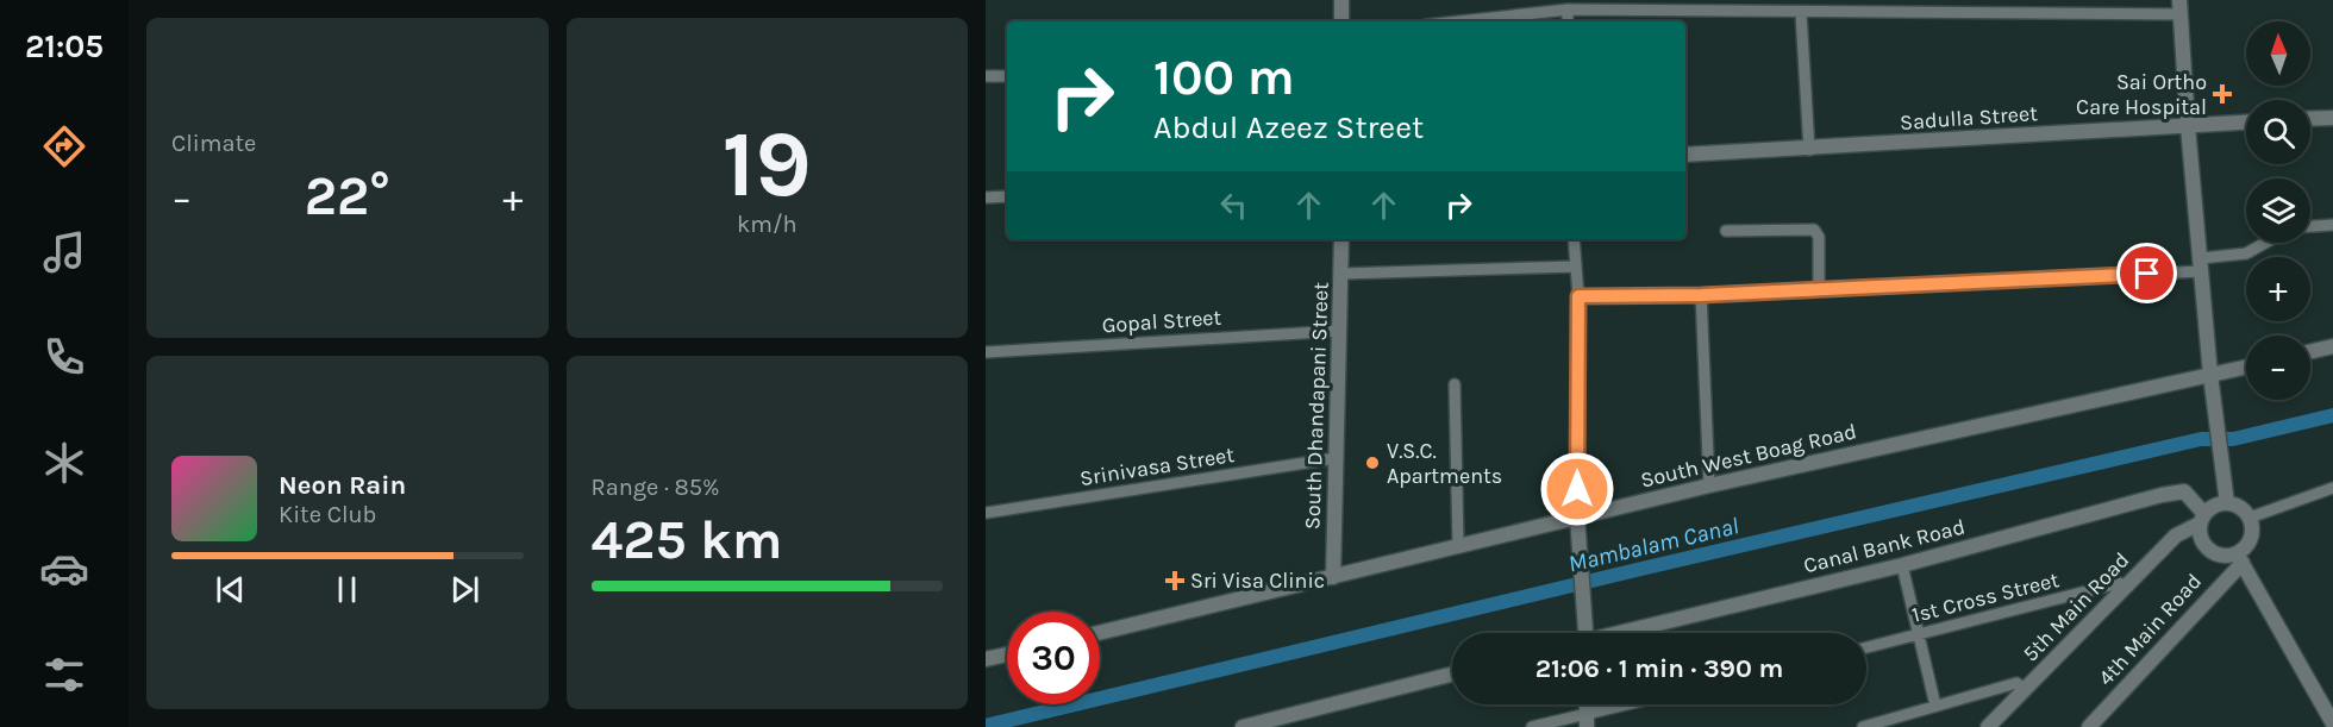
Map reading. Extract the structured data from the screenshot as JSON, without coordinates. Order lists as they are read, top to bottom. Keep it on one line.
{"streets":{"street":["Sadulla Street","Gopal Street","South Dhandapani Street","South West Boag Road","Srinivasa Street","Canal Bank Road","1st Cross Street","5th Main Road","4th Main Road"]},"crossings":[["Gopal Street","South Dhandapani Street"],["South Dhandapani Street","South West Boag Road"],["South Dhandapani Street","Srinivasa Street"],["Canal Bank Road","5th Main Road"],["Canal Bank Road","4th Main Road"],["1st Cross Street","5th Main Road"],["5th Main Road","4th Main Road"]],"water":["Mambalam Canal"],"places":{"health":["Sai Ortho Care Hospital","Sri Visa Clinic"],"other":["V.S.C. Apartments"]},"north":"top","page":{"tabs":"21:05","tile":["Climate",["19","km/h"],["Range · 85%","425 km"]],"map_buttons":["+","−"],"turn":["100 m","Abdul Azeez Street"],"heat":["−","22°","+"],"song":["Neon Rain","Kite Club"],"limit":"30","trip":"21:06 · 1 min · 390 m"}}
